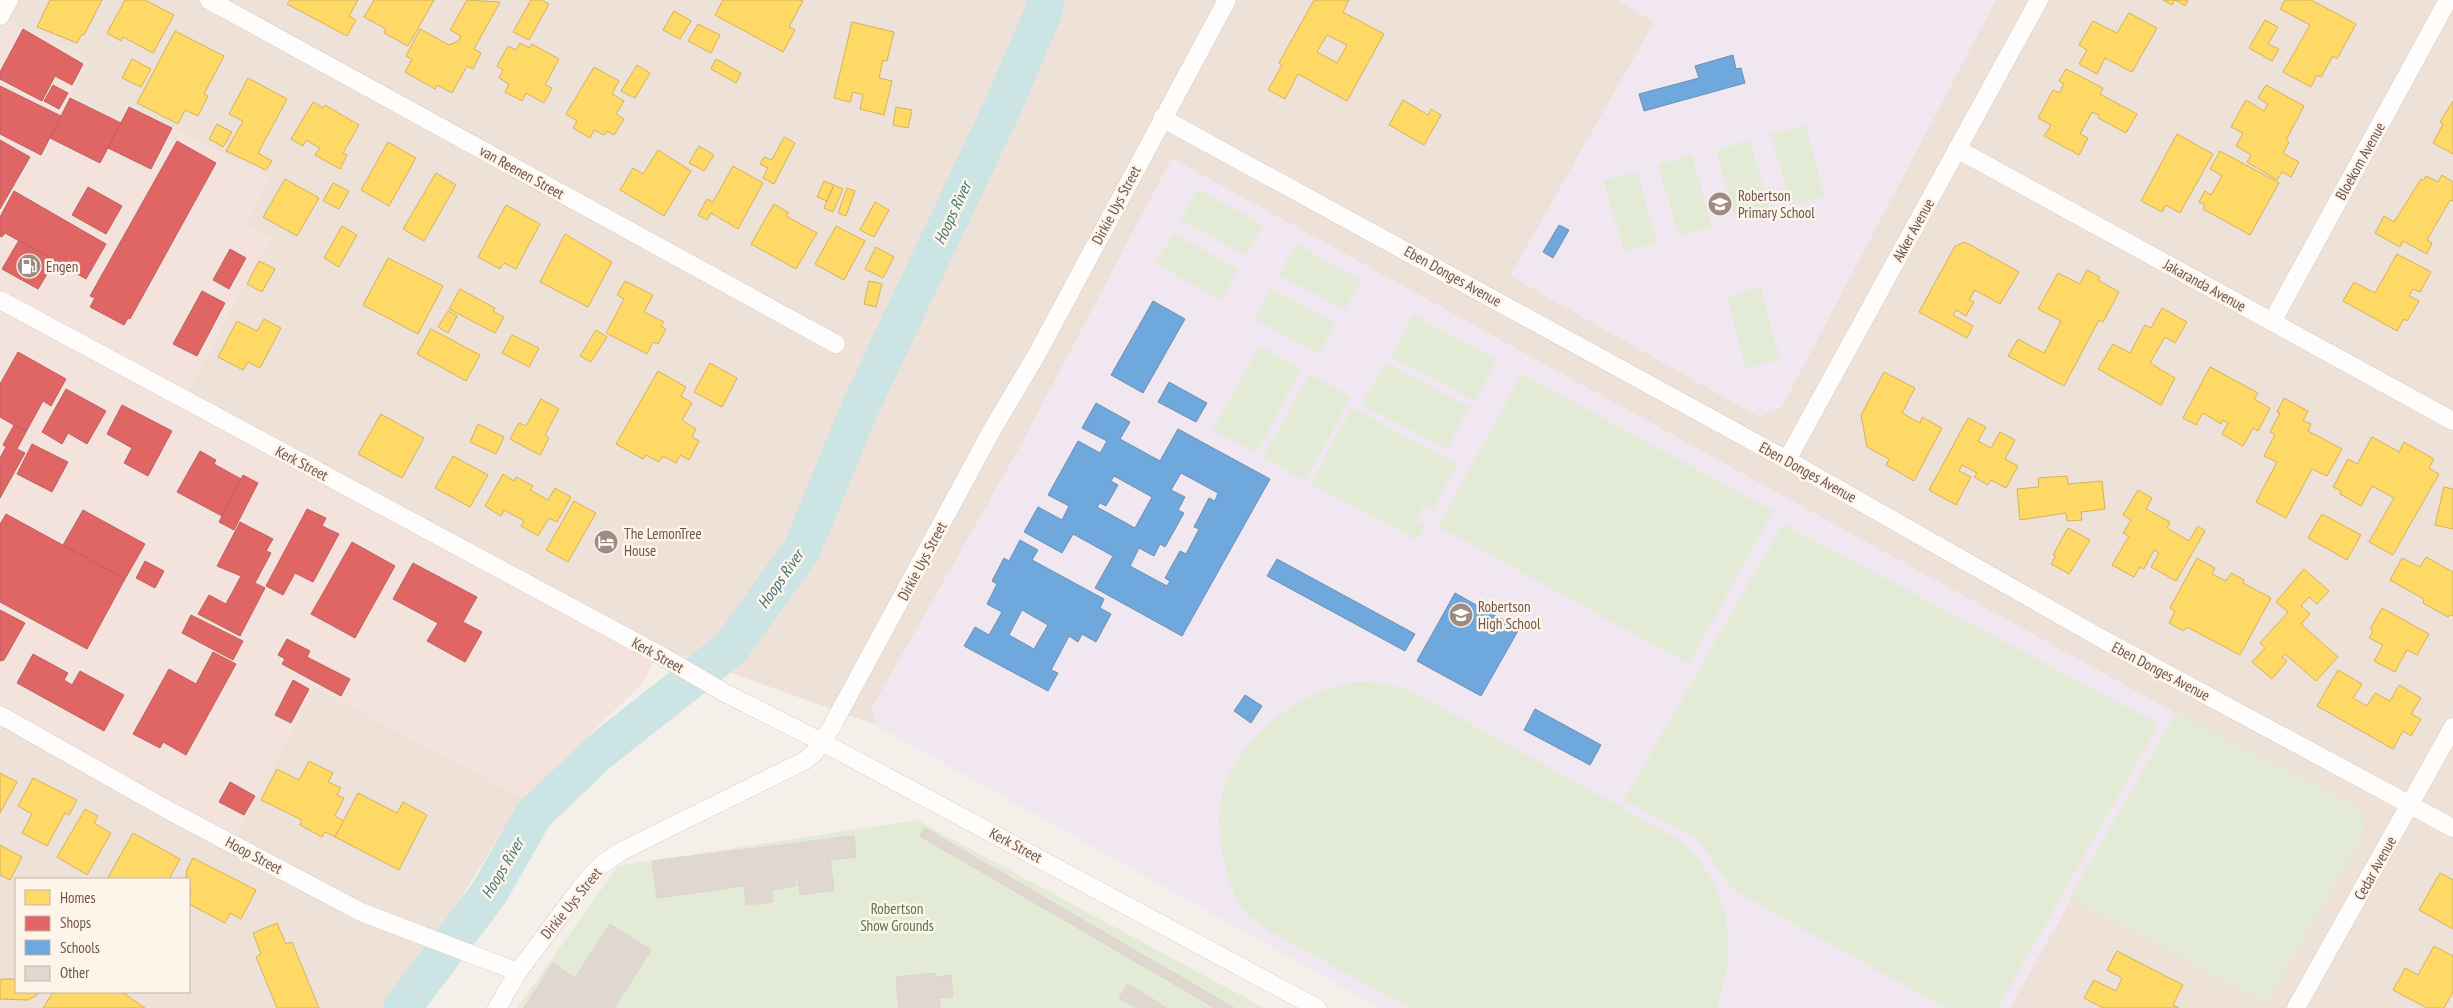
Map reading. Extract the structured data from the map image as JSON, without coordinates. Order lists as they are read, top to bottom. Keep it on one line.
{"streets":{"street":["Bloekom Avenue","van Reenen Street","Dirkie Uys Street","Akker Avenue","Eben Donges Avenue","Jakaranda Avenue","Kerk Street","Hoop Street","Cedar Avenue"]},"crossings":[["Bloekom Avenue","Jakaranda Avenue"],["Dirkie Uys Street","Eben Donges Avenue"],["Dirkie Uys Street","Kerk Street"],["Dirkie Uys Street","Hoop Street"],["Akker Avenue","Eben Donges Avenue"],["Akker Avenue","Jakaranda Avenue"],["Eben Donges Avenue","Cedar Avenue"]],"water":["Hoops River"],"parks":["Robertson Show Grounds"],"places":{"school or university":["Robertson Primary School","Robertson High School"],"fuel station":["Engen"],"hotel":["The LemonTree House"]},"legend":["Homes","Shops","Schools","Other"]}
